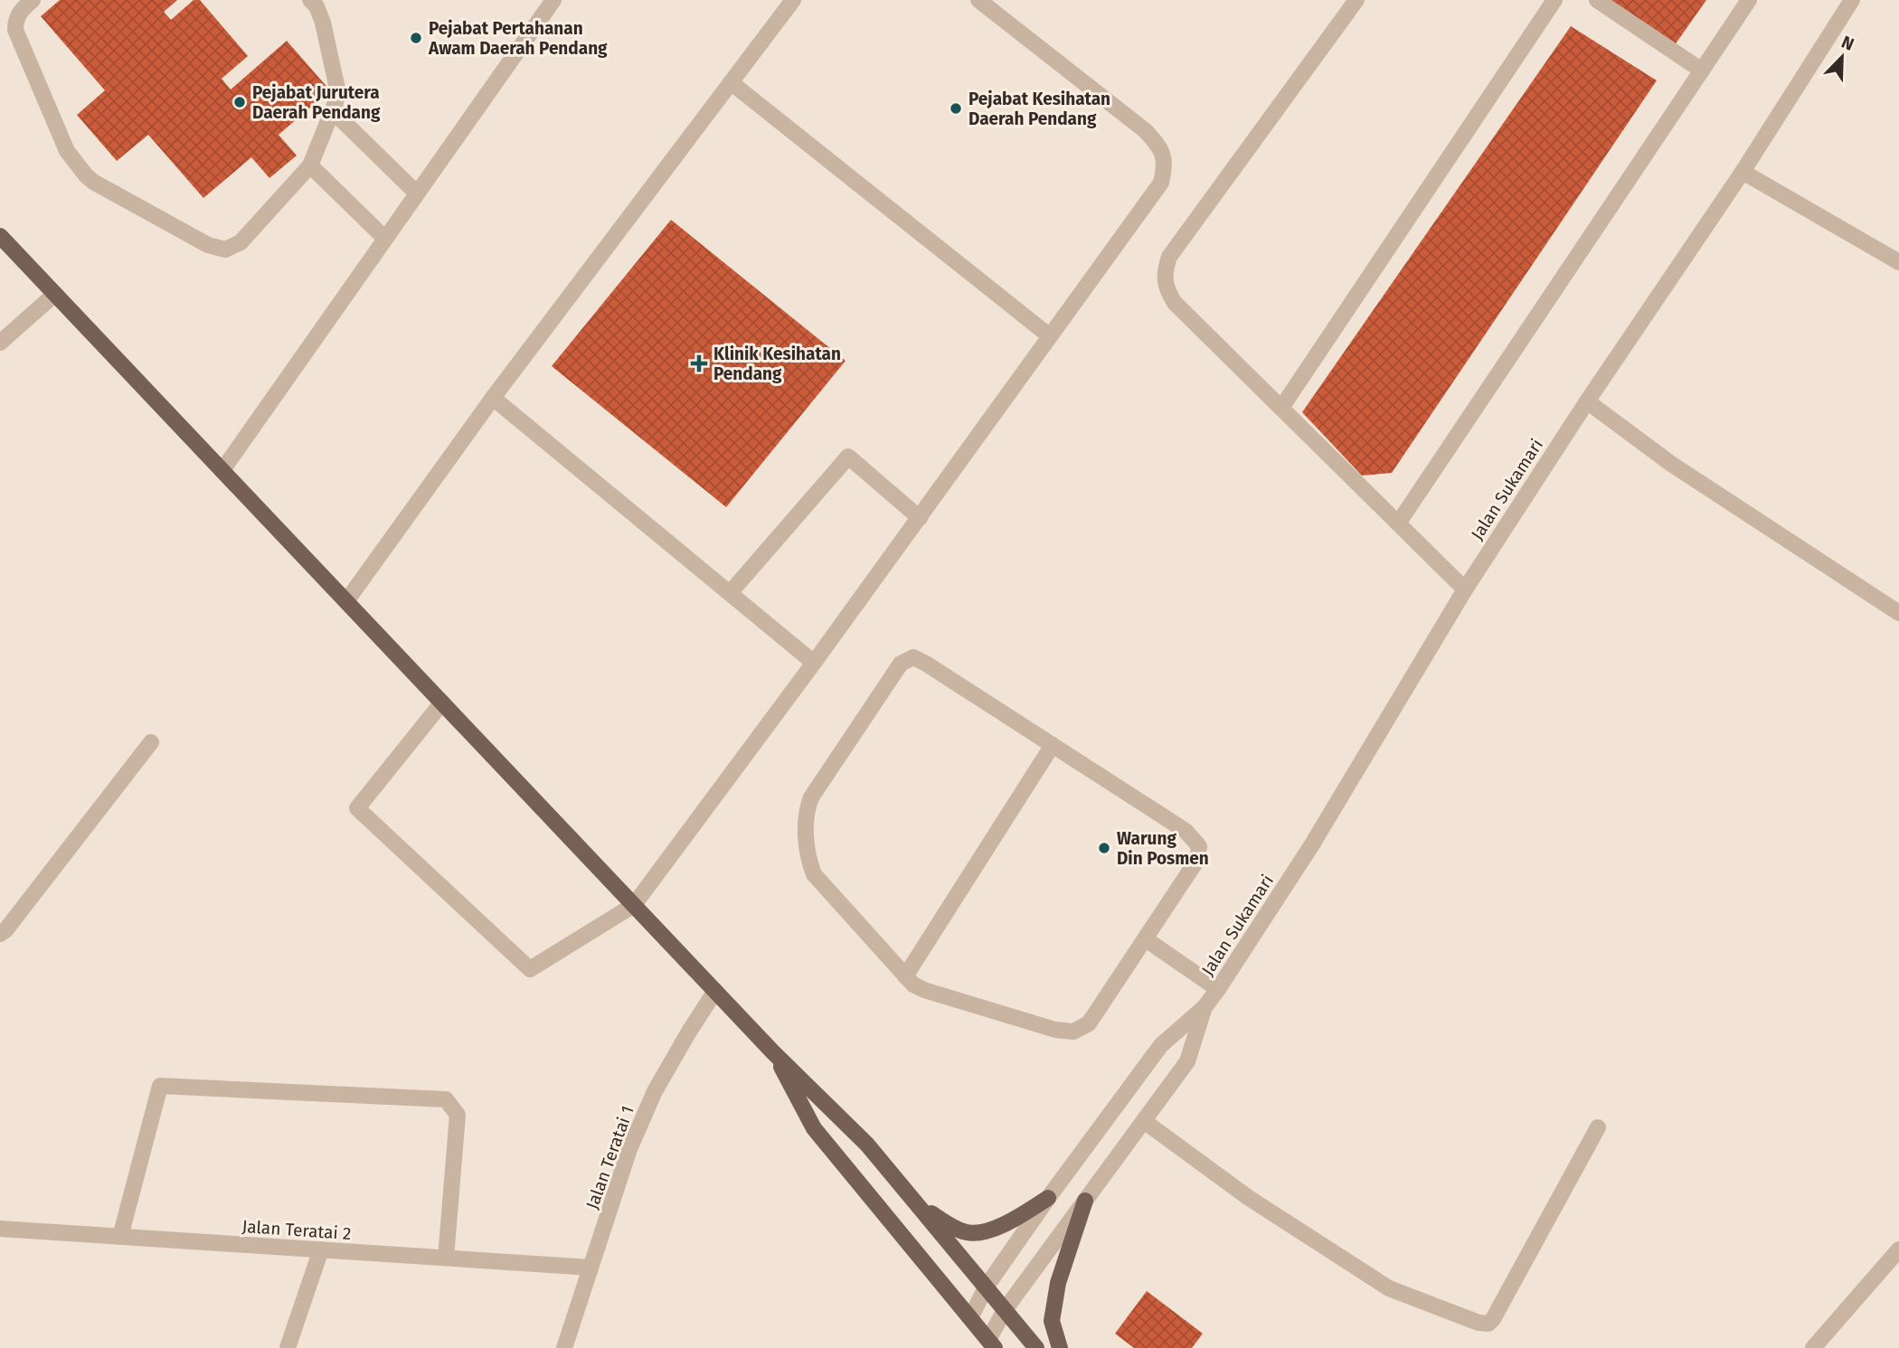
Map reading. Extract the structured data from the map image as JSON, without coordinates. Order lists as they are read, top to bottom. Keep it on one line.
{"streets":{"street":["Jalan Sukamari","Jalan Teratai 1","Jalan Teratai 2"]},"crossings":[["Jalan Teratai 1","Jalan Teratai 2"]],"places":{"other":["Pejabat Pertahanan Awam Daerah Pendang","Pejabat Jurutera Daerah Pendang","Pejabat Kesihatan Daerah Pendang","Warung Din Posmen"],"health":["Klinik Kesihatan Pendang"]},"north":"top right"}
